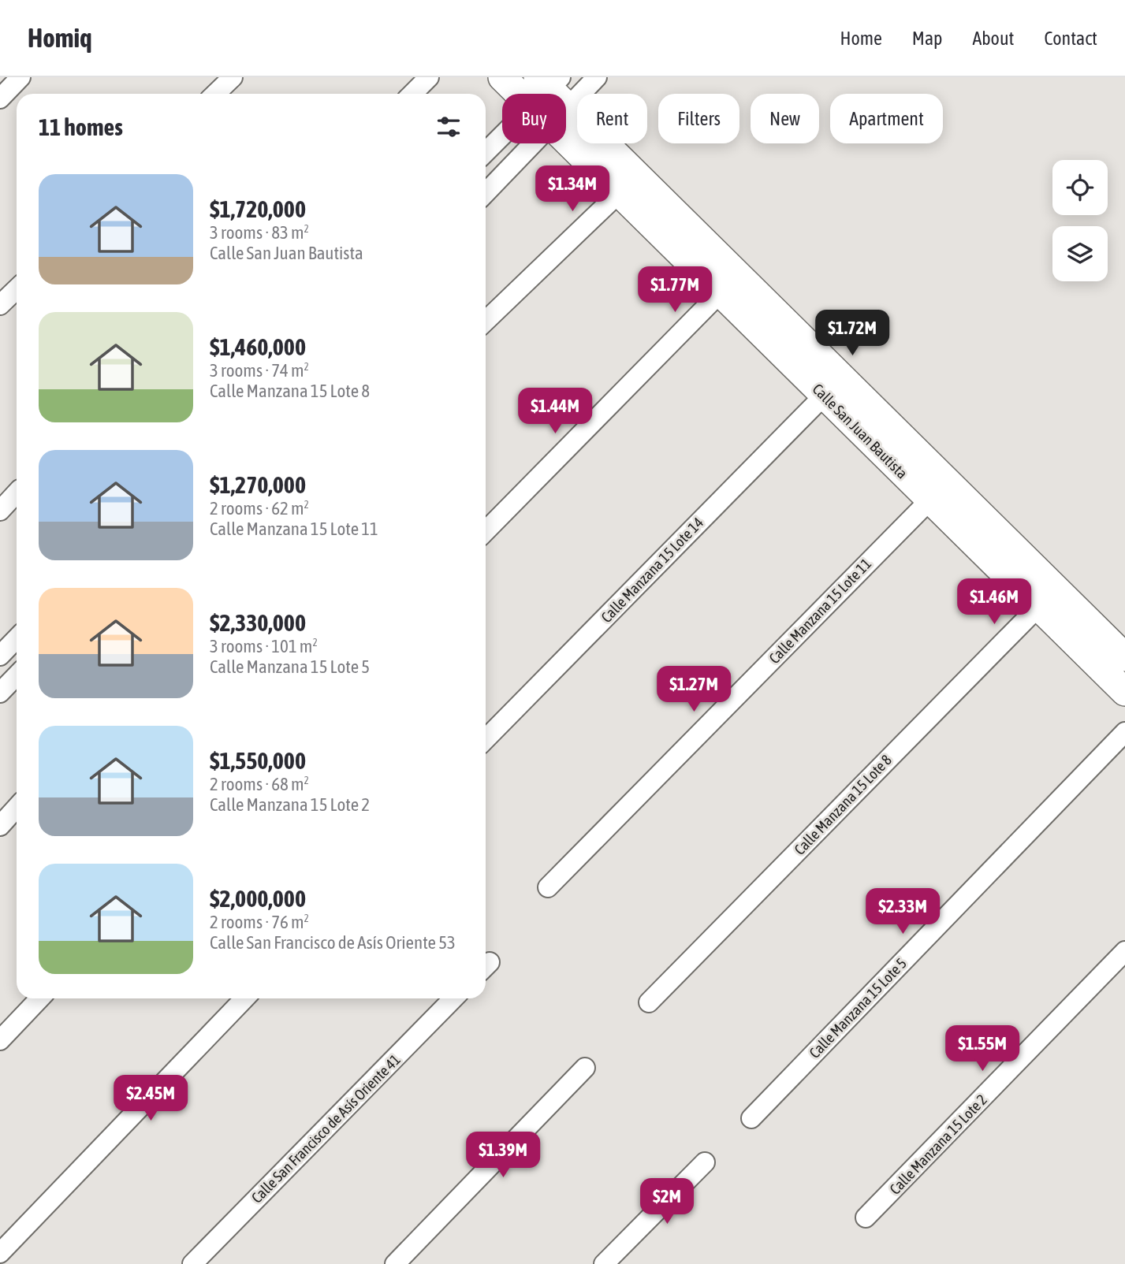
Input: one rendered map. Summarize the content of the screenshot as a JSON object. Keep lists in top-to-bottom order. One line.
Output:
{"streets":{"main road":["Calle San Juan Bautista"],"street":["Calle Manzana 15 Lote 14","Calle Manzana 15 Lote 11","Calle Manzana 15 Lote 8","Calle Manzana 15 Lote 5","Calle San Francisco de Asís Oriente 41","Calle Manzana 15 Lote 2"]},"crossings":[["Calle San Juan Bautista","Calle Manzana 15 Lote 14"],["Calle San Juan Bautista","Calle Manzana 15 Lote 11"],["Calle San Juan Bautista","Calle Manzana 15 Lote 8"]],"page":{"header":"Homiq","nav":["Home","Map","About","Contact"],"chip":["Buy","Rent","Filters","New","Apartment"],"heading":"11 homes","list":[{"name":"$1,720,000","note":"3 rooms · 83 m² · Calle San Juan Bautista"},{"name":"$1,460,000","note":"3 rooms · 74 m² · Calle Manzana 15 Lote 8"},{"name":"$1,270,000","note":"2 rooms · 62 m² · Calle Manzana 15 Lote 11"},{"name":"$2,330,000","note":"3 rooms · 101 m² · Calle Manzana 15 Lote 5"},{"name":"$1,550,000","note":"2 rooms · 68 m² · Calle Manzana 15 Lote 2"},{"name":"$2,000,000","note":"2 rooms · 76 m² · Calle San Francisco de Asís Oriente 53"}],"price":["$1.34M","$1.77M","$1.72M","$1.44M","$1.46M","$1.27M","$2.33M","$1.55M","$2.45M","$1.39M","$2M"]}}
